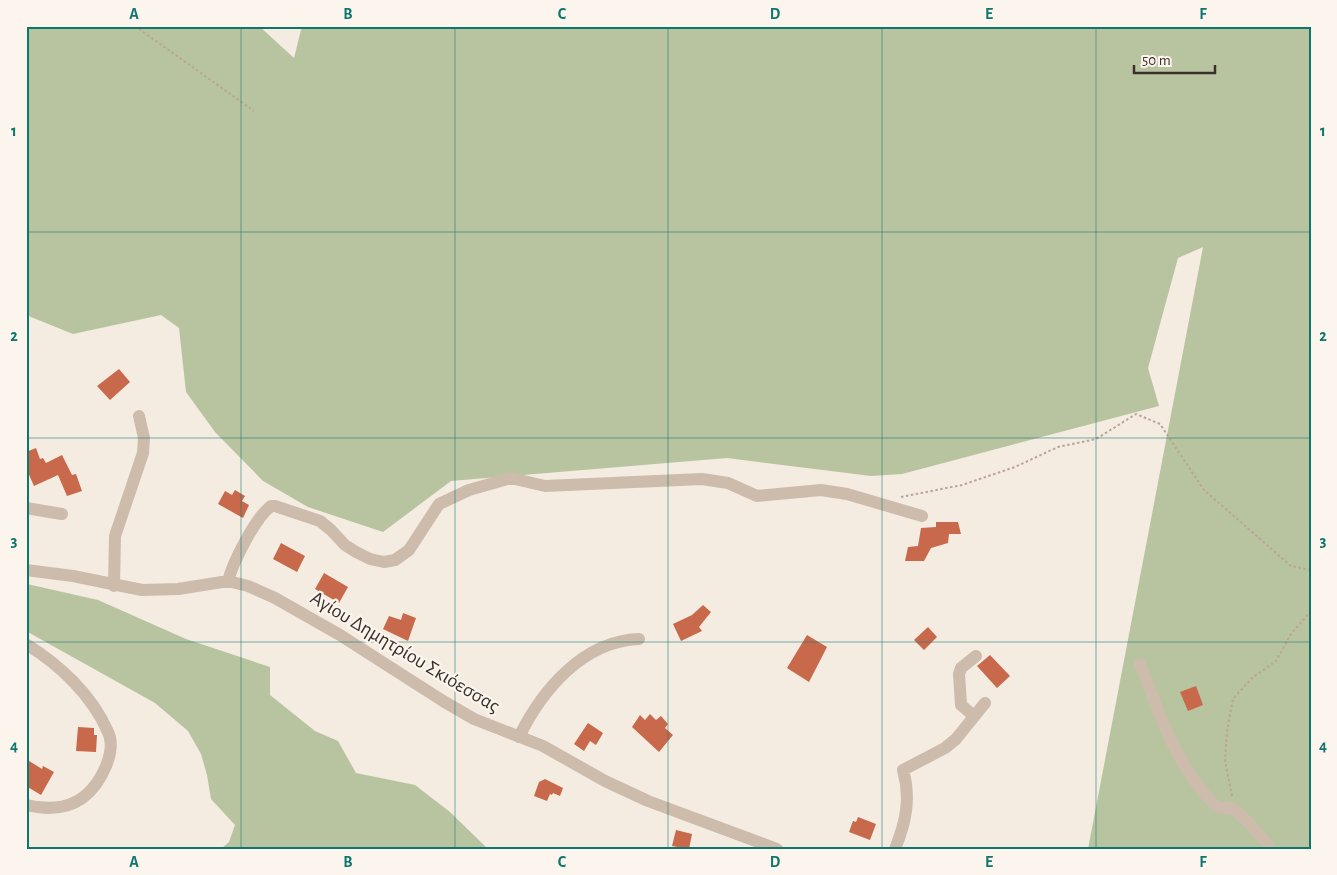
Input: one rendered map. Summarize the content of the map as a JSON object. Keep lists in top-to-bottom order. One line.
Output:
{"streets":{"street":["Αγίου Δημητρίου Σκιόεσσας"]},"scale_bar":"50 m","grid":{"columns":["A","B","C","D","E","F"],"rows":["1","2","3","4"]}}
